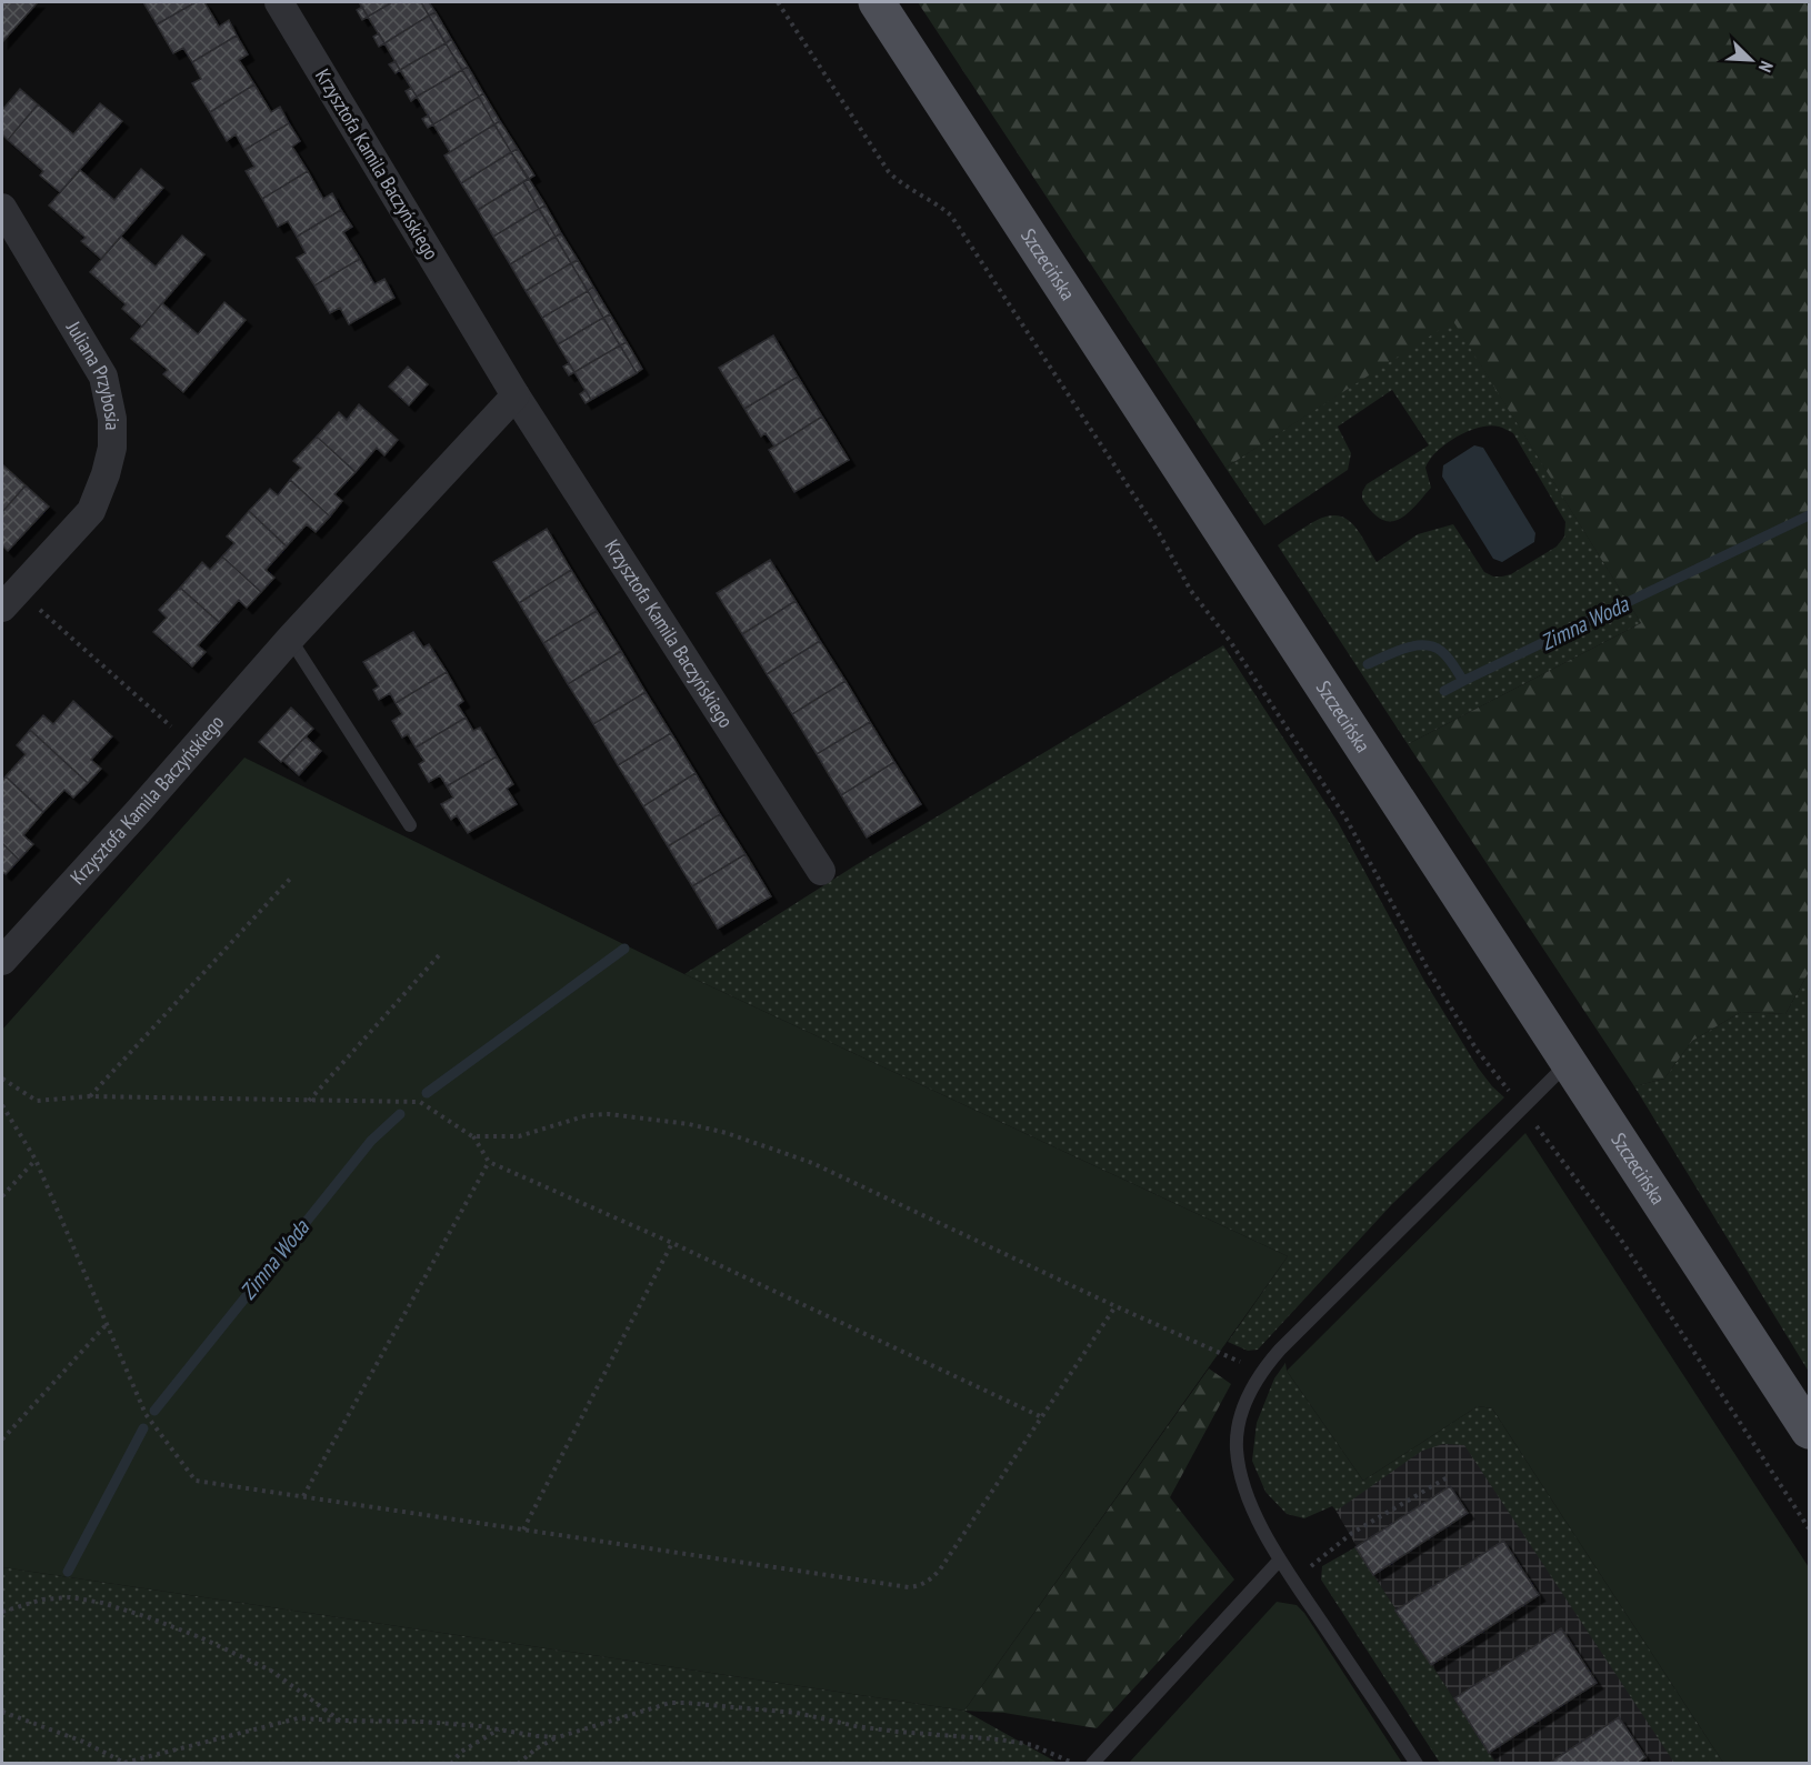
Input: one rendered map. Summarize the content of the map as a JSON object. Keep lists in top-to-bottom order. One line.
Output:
{"streets":{"main road":["Szczecińska"],"street":["Krzysztofa Kamila Baczyńskiego","Juliana Przybosia"]},"water":["Zimna Woda"],"north":"bottom right"}
